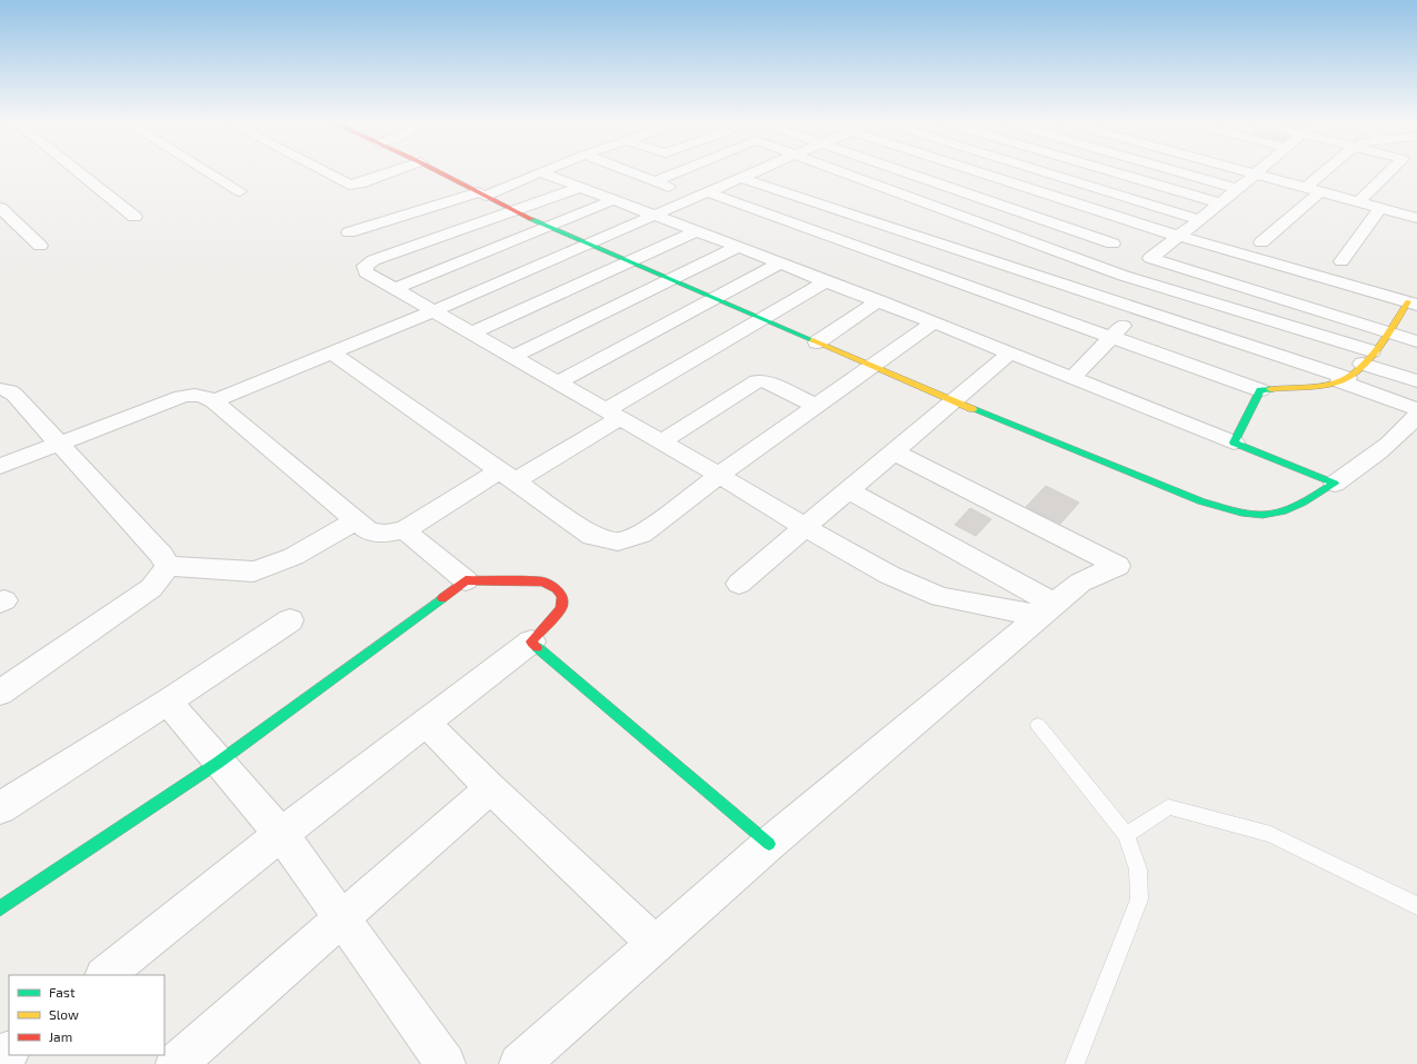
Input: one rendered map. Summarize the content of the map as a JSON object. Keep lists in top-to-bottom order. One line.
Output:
{"legend":["Fast","Slow","Jam"]}
